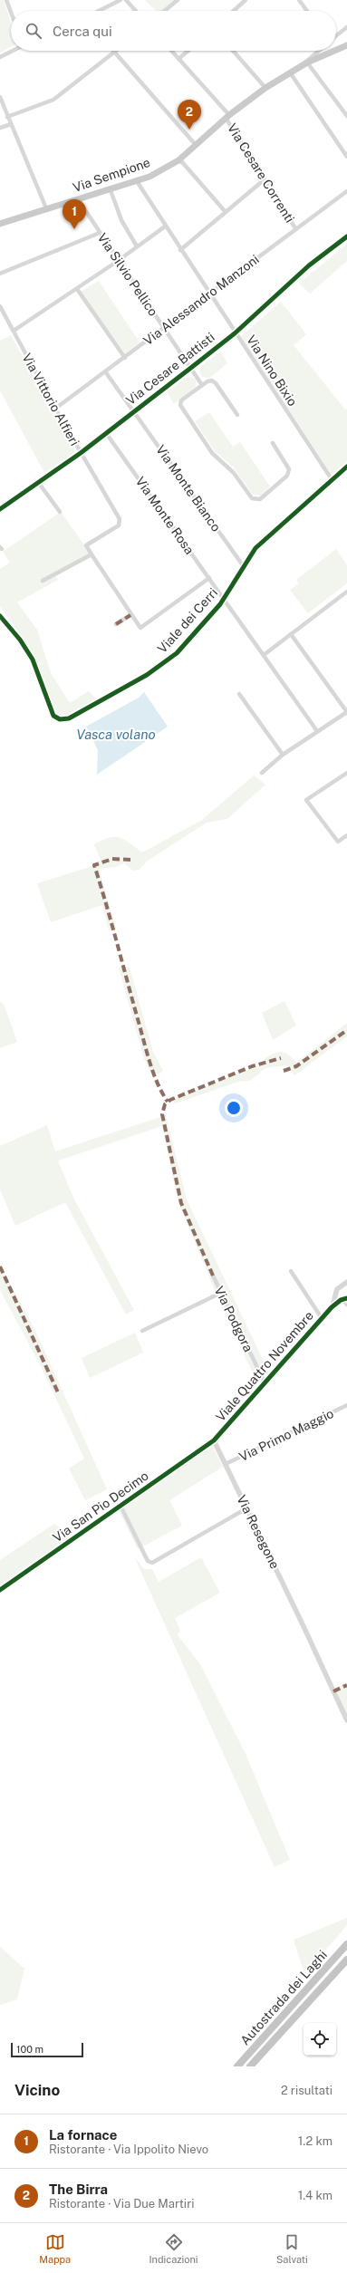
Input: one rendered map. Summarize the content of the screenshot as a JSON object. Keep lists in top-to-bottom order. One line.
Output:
{"streets":{"highway":["Autostrada dei Laghi"],"main road":["Via Sempione"],"street":["Via Cesare Correnti","Via Silvio Pellico","Via Alessandro Manzoni","Via Cesare Battisti","Via Nino Bixio","Via Vittorio Alfieri","Via Monte Bianco","Via Monte Rosa","Viale dei Cerri","Via Podgora","Viale Quattro Novembre","Via Primo Maggio","Via San Pio Decimo","Via Resegone"]},"crossings":[["Via Cesare Correnti","Via Sempione"],["Via Cesare Correnti","Via Alessandro Manzoni"],["Via Sempione","Via Silvio Pellico"],["Via Sempione","Via Nino Bixio"],["Via Silvio Pellico","Via Alessandro Manzoni"],["Via Silvio Pellico","Via Cesare Battisti"],["Via Alessandro Manzoni","Via Nino Bixio"],["Via Alessandro Manzoni","Via Vittorio Alfieri"],["Via Alessandro Manzoni","Via Monte Bianco"],["Via Cesare Battisti","Via Nino Bixio"],["Via Cesare Battisti","Via Vittorio Alfieri"],["Via Cesare Battisti","Via Monte Bianco"],["Via Cesare Battisti","Via Monte Rosa"],["Via Nino Bixio","Viale dei Cerri"],["Via Monte Bianco","Viale dei Cerri"],["Via Monte Rosa","Viale dei Cerri"],["Via Podgora","Viale Quattro Novembre"],["Viale Quattro Novembre","Via San Pio Decimo"],["Viale Quattro Novembre","Via Resegone"],["Via Primo Maggio","Via Resegone"],["Via San Pio Decimo","Via Resegone"]],"water":["Vasca volano"],"scale_bar":"100 m","page":{"search":"Cerca qui","pins":["2","1"],"scale":"100 m","heading":["Vicino","2 risultati"],"list":[{"mark":"1","name":"La fornace","note":"Ristorante · Via Ippolito Nievo","value":"1.2 km"},{"mark":"2","name":"The Birra","note":"Ristorante · Via Due Martiri","value":"1.4 km"}],"nav":["Mappa","Indicazioni","Salvati"]}}
